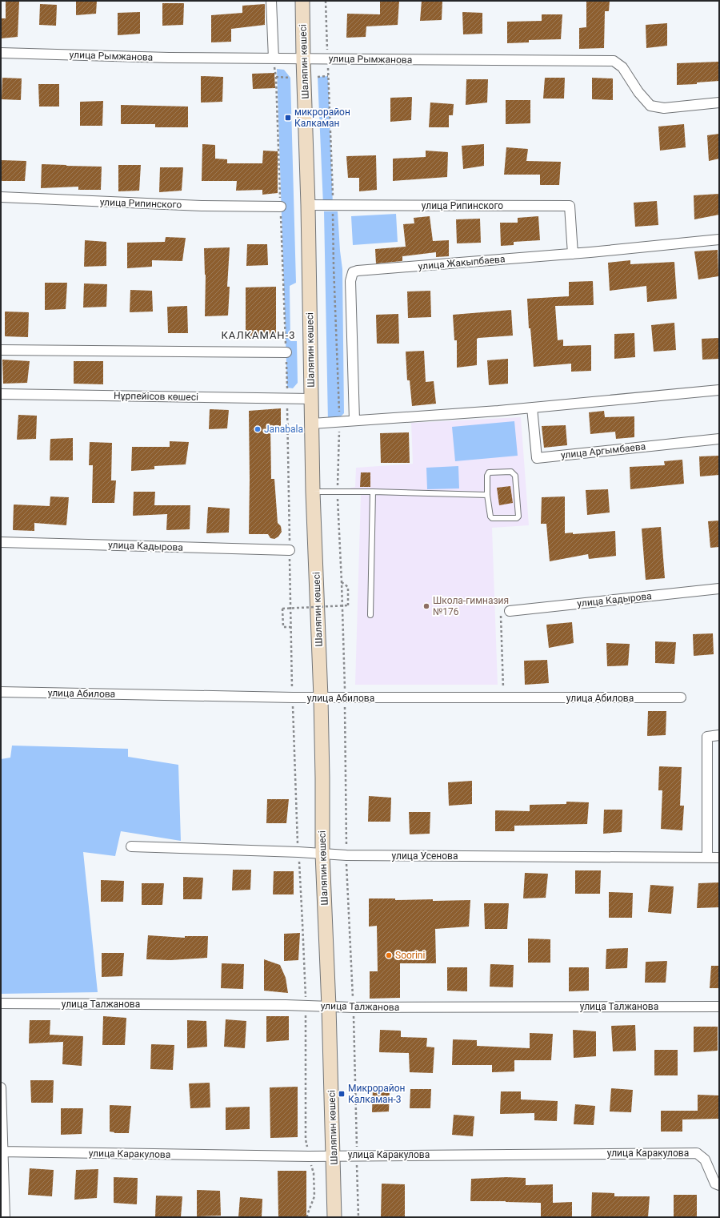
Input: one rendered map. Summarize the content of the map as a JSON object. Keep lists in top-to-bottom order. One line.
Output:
{"streets":{"main road":["Шаляпин көшесі"],"street":["улица Рымжанова","улица Рипинского","улица Жакыпбаева","Нұрпейісов көшесі","улица Аргымбаева","улица Кадырова","улица Абилова","улица Усенова","улица Талжанова","улица Каракулова"]},"crossings":[["улица Рымжанова","Шаляпин көшесі"],["Шаляпин көшесі","улица Рипинского"],["Шаляпин көшесі","Нұрпейісов көшесі"],["Шаляпин көшесі","улица Абилова"],["Шаляпин көшесі","улица Усенова"],["Шаляпин көшесі","улица Талжанова"],["Шаляпин көшесі","улица Каракулова"],["улица Рипинского","улица Жакыпбаева"]],"districts":["КАЛКАМАН-3"],"places":{"transit":["микрорайон Калкаман","Микрорайон Калкаман-3"],"other":["Janabala","Школа-гимназия №176","Soorini"]}}
